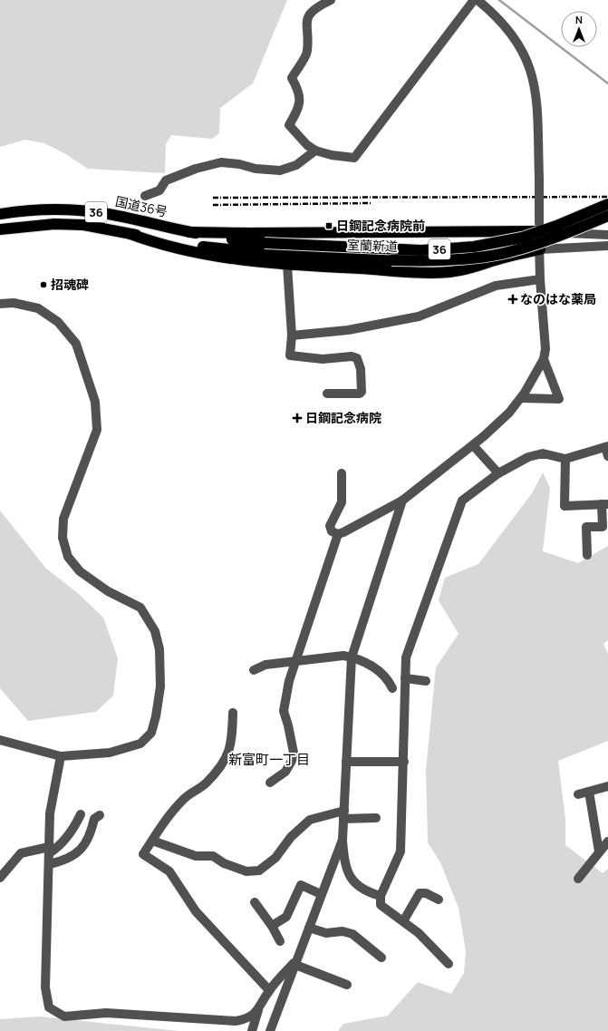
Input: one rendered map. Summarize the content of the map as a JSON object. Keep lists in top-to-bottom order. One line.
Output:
{"streets":{"highway":["国道36号","36","室蘭新道"]},"crossings":[["国道36号","室蘭新道"],["36","室蘭新道"]],"districts":["新富町一丁目"],"places":{"transit":["日鋼記念病院前"],"other":["招魂碑"],"health":["なのはな薬局","日鋼記念病院"]},"north":"top"}
